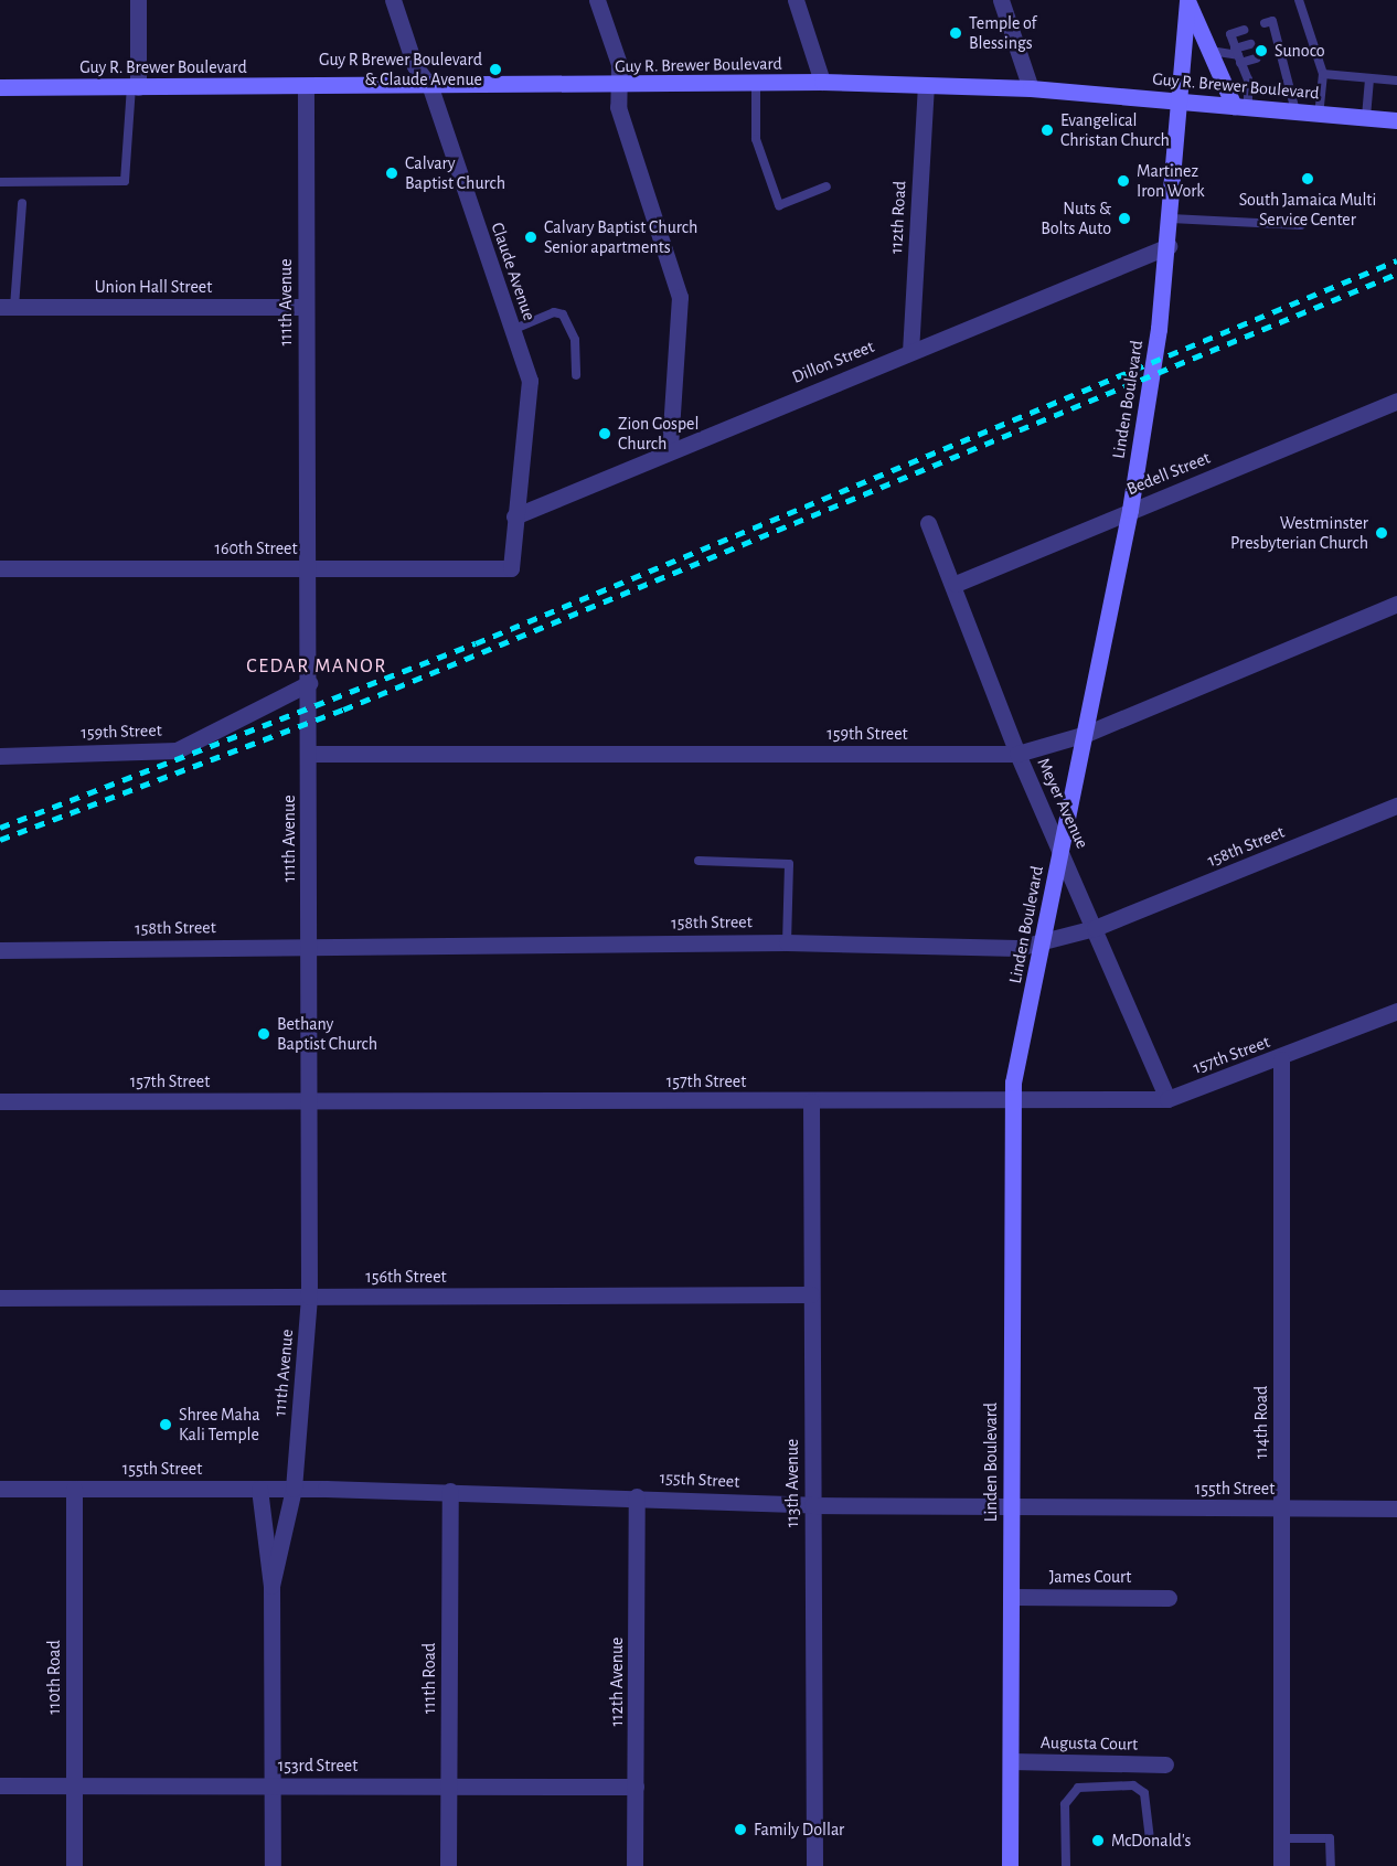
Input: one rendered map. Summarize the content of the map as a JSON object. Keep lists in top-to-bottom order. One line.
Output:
{"streets":{"main road":["Guy R. Brewer Boulevard","Linden Boulevard"],"street":["112th Road","Claude Avenue","Union Hall Street","111th Avenue","Dillon Street","Bedell Street","160th Street","159th Street","Meyer Avenue","158th Street","157th Street","156th Street","114th Road","155th Street","113th Avenue","James Court","110th Road","111th Road","112th Avenue","Augusta Court","153rd Street"]},"crossings":[["Guy R. Brewer Boulevard","112th Road"],["Guy R. Brewer Boulevard","Claude Avenue"],["Guy R. Brewer Boulevard","111th Avenue"],["Guy R. Brewer Boulevard","Linden Boulevard"],["112th Road","Dillon Street"],["Claude Avenue","Dillon Street"],["Claude Avenue","160th Street"],["Union Hall Street","111th Avenue"],["111th Avenue","160th Street"],["111th Avenue","159th Street"],["111th Avenue","158th Street"],["111th Avenue","157th Street"],["111th Avenue","156th Street"],["111th Avenue","155th Street"],["111th Avenue","153rd Street"],["Dillon Street","Linden Boulevard"],["Linden Boulevard","Bedell Street"],["Linden Boulevard","159th Street"],["Linden Boulevard","Meyer Avenue"],["Linden Boulevard","158th Street"],["Linden Boulevard","157th Street"],["Linden Boulevard","155th Street"],["Linden Boulevard","James Court"],["Linden Boulevard","Augusta Court"],["Bedell Street","Meyer Avenue"],["159th Street","Meyer Avenue"],["Meyer Avenue","158th Street"],["Meyer Avenue","157th Street"],["157th Street","114th Road"],["157th Street","113th Avenue"],["156th Street","113th Avenue"],["114th Road","155th Street"],["155th Street","113th Avenue"],["155th Street","110th Road"],["155th Street","111th Road"],["155th Street","112th Avenue"],["110th Road","153rd Street"],["111th Road","153rd Street"],["112th Avenue","153rd Street"]],"districts":["CEDAR MANOR"],"places":["Temple of Blessings","Sunoco","Guy R Brewer Boulevard & Claude Avenue","Evangelical Christan Church","Calvary Baptist Church","South Jamaica Multi Service Center","Martinez Iron Work","Nuts & Bolts Auto","Calvary Baptist Church Senior apartments","Zion Gospel Church","Westminster Presbyterian Church","Bethany Baptist Church","Shree Maha Kali Temple","Family Dollar","McDonald's"]}
